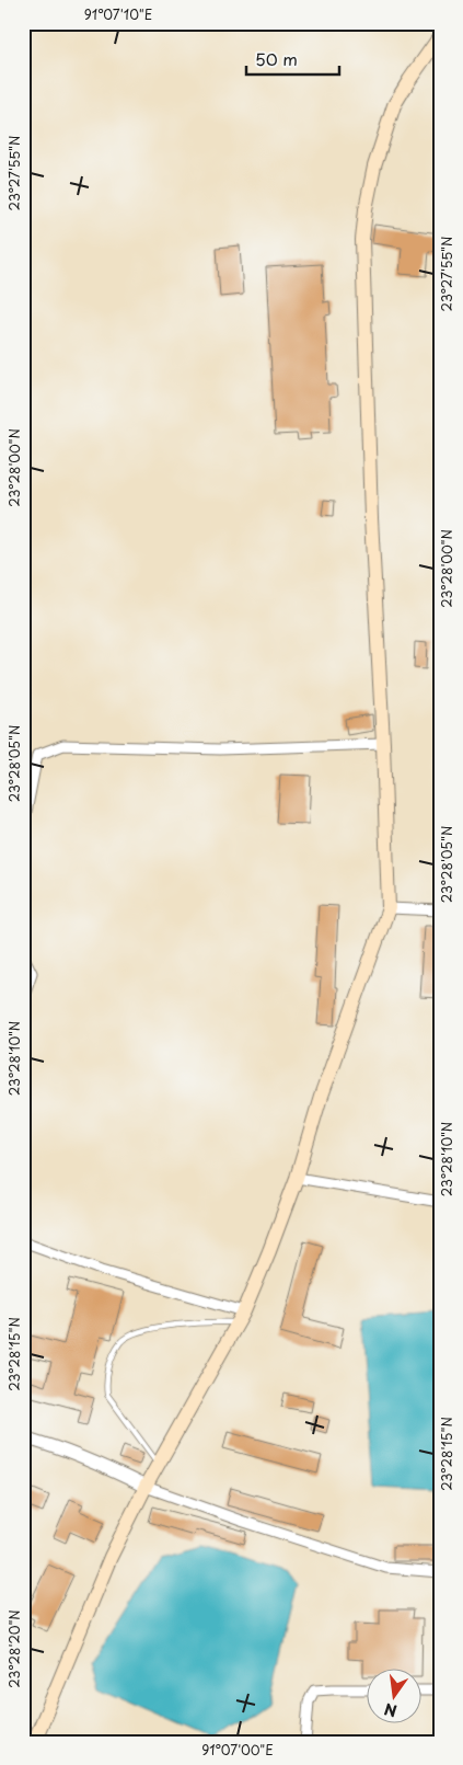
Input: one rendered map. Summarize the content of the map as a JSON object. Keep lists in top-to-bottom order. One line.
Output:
{"scale_bar":"50 m","north":"bottom","coordinates":["91°07'10\"E","23°27'55\"N","23°28'00\"N","23°28'05\"N","23°28'10\"N","23°28'15\"N","23°28'20\"N","91°07'00\"E"]}
